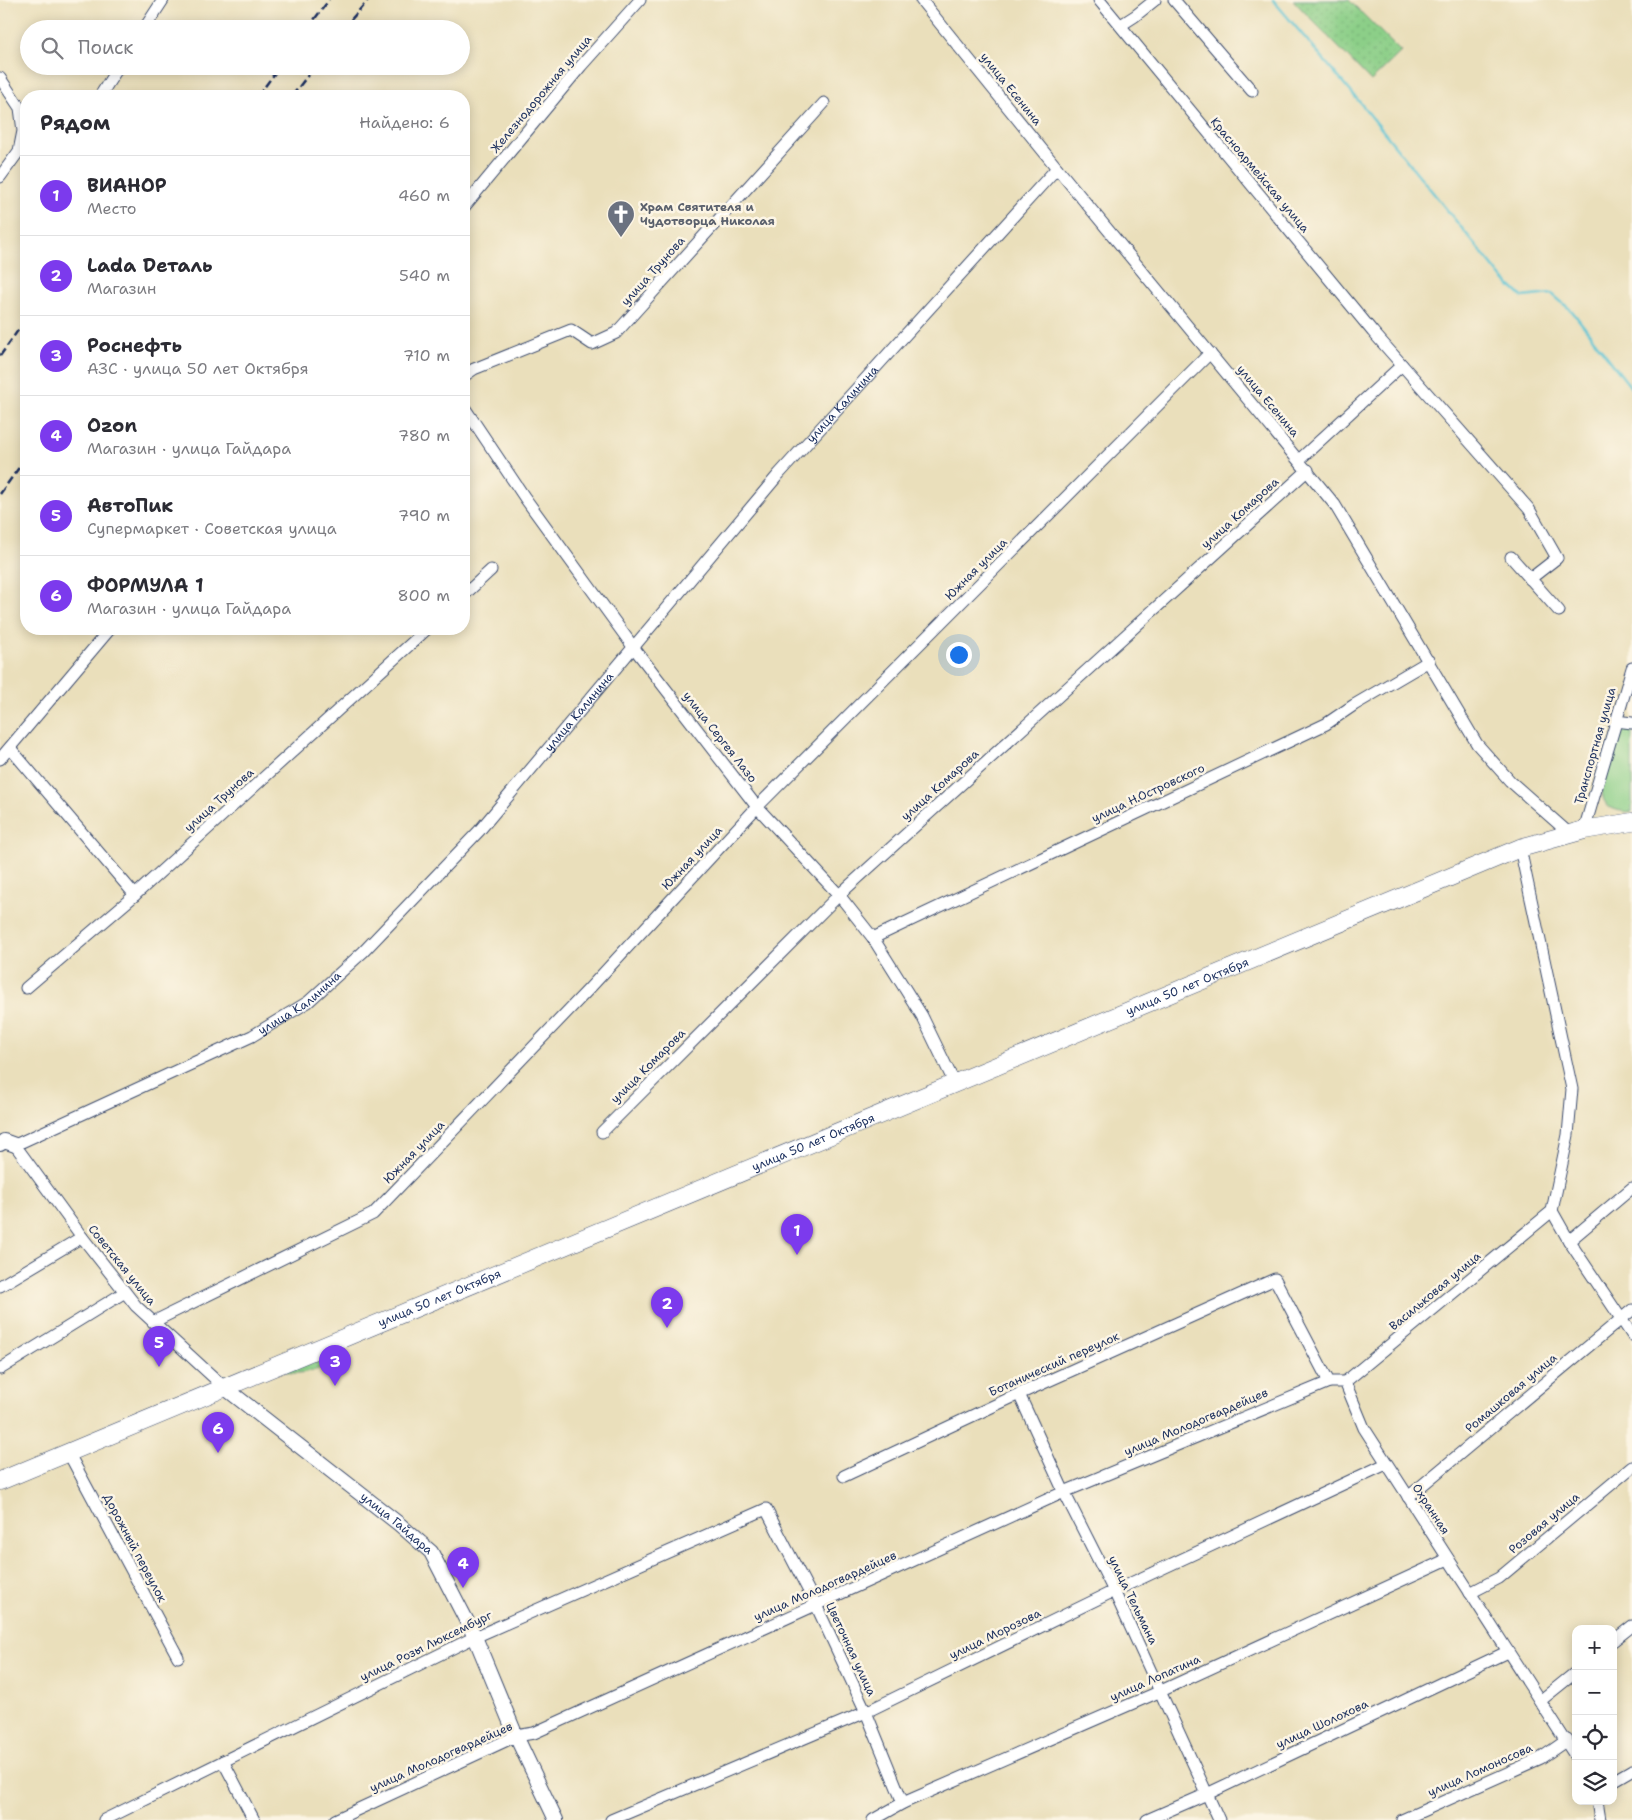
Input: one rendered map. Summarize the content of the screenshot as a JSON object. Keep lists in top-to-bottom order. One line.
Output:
{"streets":{"main road":["улица 50 лет Октября"],"street":["улица Есенина","Железнодорожная улица","Красноармейская улица","улица Трунова","улица Калинина","улица Комарова","Южная улица","улица Сергея Лазо","Транспортная улица","улица Н.Островского","Советская улица","Васильковая улица","Ботанический переулок","Ромашковая улица","улица Молодогвардейцев","Охранная","Розовая улица","улица Гайдара","Дорожный переулок","улица Тельмана","улица Морозова","улица Розы Люксембург","Цветочная улица","улица Лопатина","улица Шолохова","улица Ломоносова"]},"crossings":[["улица Есенина","улица Калинина"],["улица Есенина","улица Комарова"],["улица Есенина","Южная улица"],["улица Есенина","Транспортная улица"],["улица Есенина","улица Н.Островского"],["улица Есенина","улица 50 лет Октября"],["улица Калинина","улица Сергея Лазо"],["улица Калинина","Советская улица"],["улица Комарова","улица Сергея Лазо"],["Южная улица","улица Сергея Лазо"],["Южная улица","Советская улица"],["улица Сергея Лазо","улица Н.Островского"],["улица Сергея Лазо","улица 50 лет Октября"],["Транспортная улица","улица 50 лет Октября"],["улица 50 лет Октября","Советская улица"],["улица 50 лет Октября","улица Гайдара"],["улица 50 лет Октября","Дорожный переулок"],["Советская улица","улица Гайдара"],["Васильковая улица","Охранная"],["Ботанический переулок","улица Молодогвардейцев"],["Ботанический переулок","улица Тельмана"],["Ромашковая улица","Охранная"],["улица Молодогвардейцев","улица Гайдара"],["улица Молодогвардейцев","улица Тельмана"],["улица Молодогвардейцев","Цветочная улица"],["Охранная","Розовая улица"],["Охранная","улица Морозова"],["Охранная","улица Лопатина"],["Охранная","улица Шолохова"],["Охранная","улица Ломоносова"],["улица Гайдара","улица Розы Люксембург"],["улица Тельмана","улица Морозова"],["улица Тельмана","улица Лопатина"],["улица Тельмана","улица Шолохова"],["улица Морозова","Цветочная улица"],["улица Розы Люксембург","Цветочная улица"],["Цветочная улица","улица Лопатина"]],"places":{"church":["Храм Святителя и Чудотворца Николая"]},"page":{"search":"Поиск","heading":["Рядом","Найдено: 6"],"list":[{"mark":"1","name":"ВИАНОР","note":"Место","value":"460 m"},{"mark":"2","name":"Lada Dеталь","note":"Магазин","value":"540 m"},{"mark":"3","name":"Роснефть","note":"АЗС · улица 50 лет Октября","value":"710 m"},{"mark":"4","name":"Ozon","note":"Магазин · улица Гайдара","value":"780 m"},{"mark":"5","name":"АвтоПик","note":"Супермаркет · Советская улица","value":"790 m"},{"mark":"6","name":"ФОРМУЛА 1","note":"Магазин · улица Гайдара","value":"800 m"}],"pins":["1","2","5","3","6","4"],"map_buttons":["+","−"]}}
